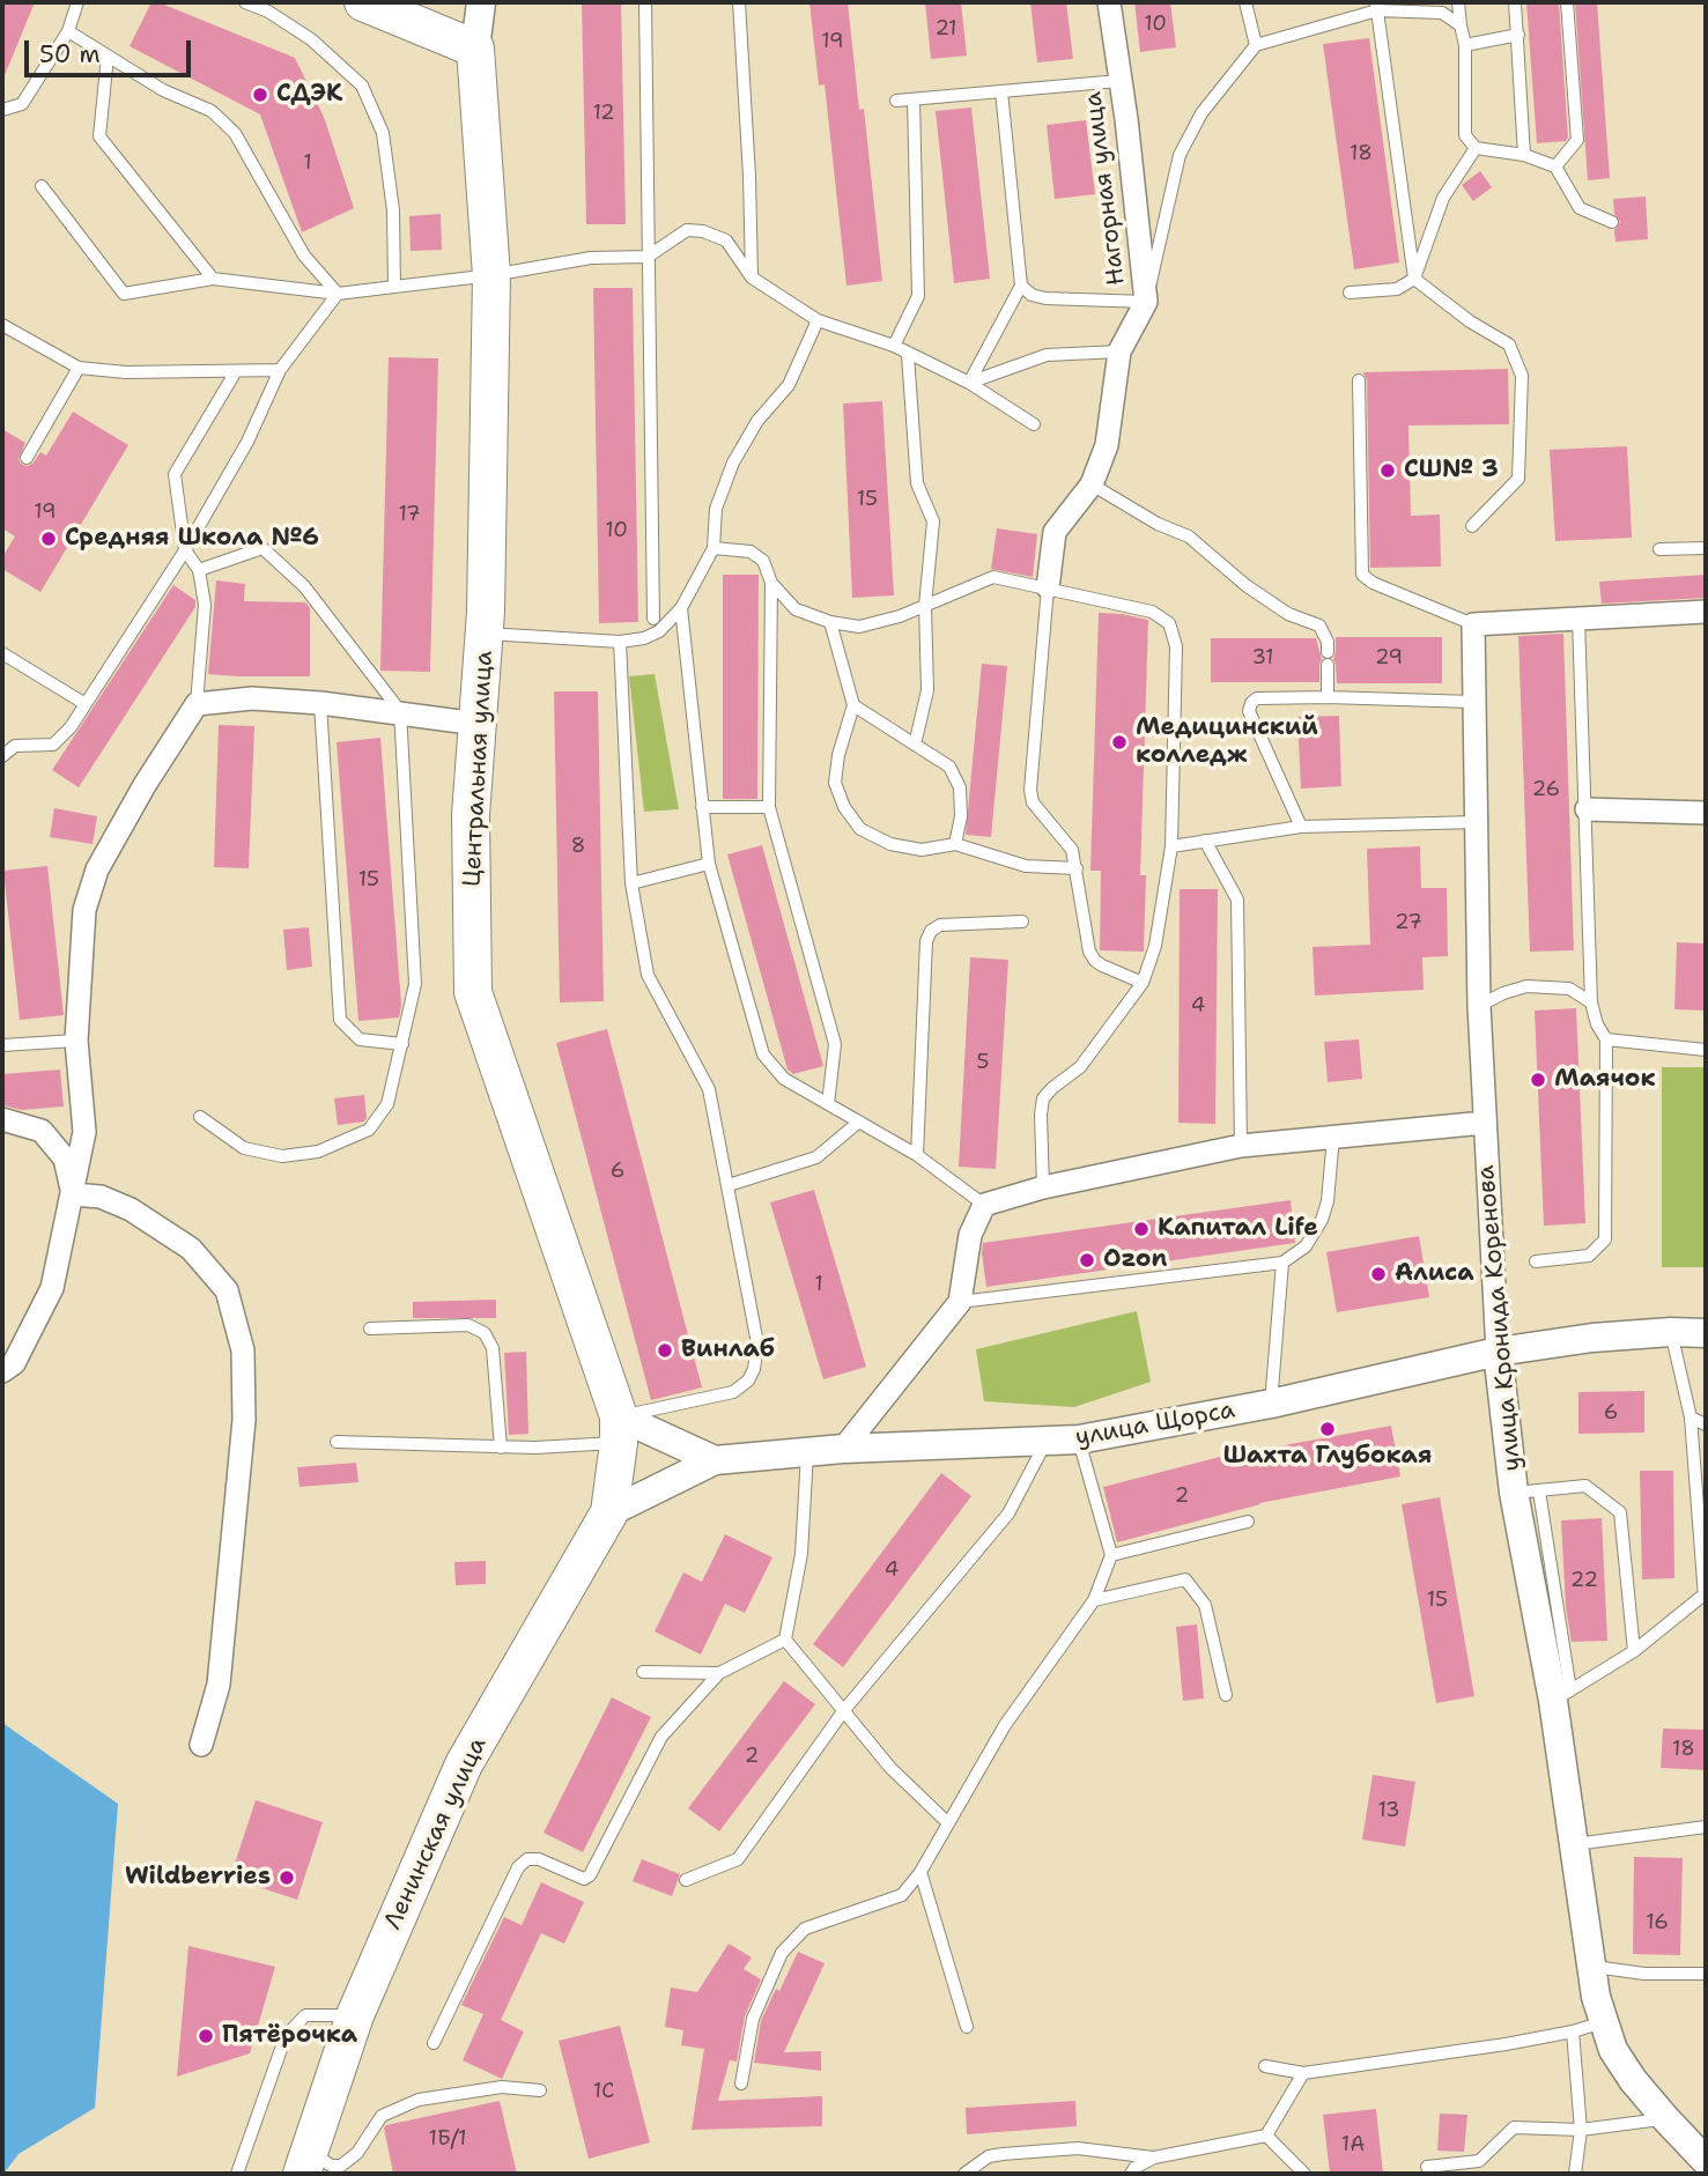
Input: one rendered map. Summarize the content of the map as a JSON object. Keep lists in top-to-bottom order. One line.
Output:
{"streets":{"main road":["Центральная улица","Ленинская улица"],"street":["Нагорная улица","улица Кронида Коренова","улица Щорса"]},"crossings":[["Центральная улица","улица Щорса"],["Центральная улица","Ленинская улица"],["улица Кронида Коренова","улица Щорса"],["улица Щорса","Ленинская улица"]],"places":["СДЭК","СШ№ 3","Средняя Школа №6","Медицинский колледж","Маячок","Капитал Life","Ozon","Алиса","Винлаб","Шахта Глубокая","Wildberries","Пятёрочка"],"house_numbers":["10","21","19","12","18","1","15","19","17","10","31","29","26","8","15","27","4","5","6","1","6","2","4","22","15","18","2","13","16","1С","1Б/1","1А"],"scale_bar":"50 m"}
